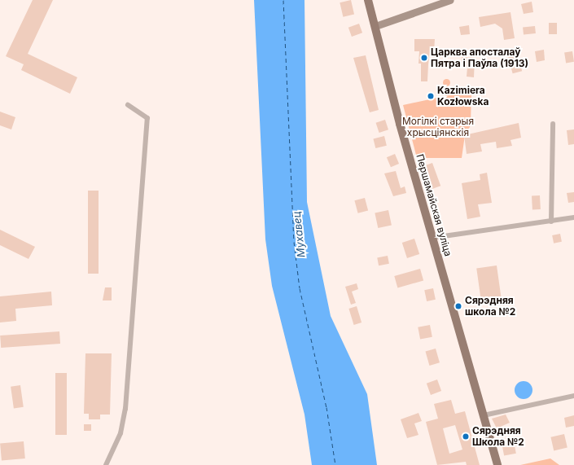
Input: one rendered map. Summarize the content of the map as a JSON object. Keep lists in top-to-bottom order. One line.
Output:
{"streets":{"main road":["Першамайская вуліца"]},"water":["Мухавец"],"parks":["Могілкі старыя хрысціянскія"],"places":["Царква апосталаў Пятра і Паўла (1913)","Kazimiera Kozłowska","Сярэдняя школа №2","Сярэдняя Школа №2"]}
